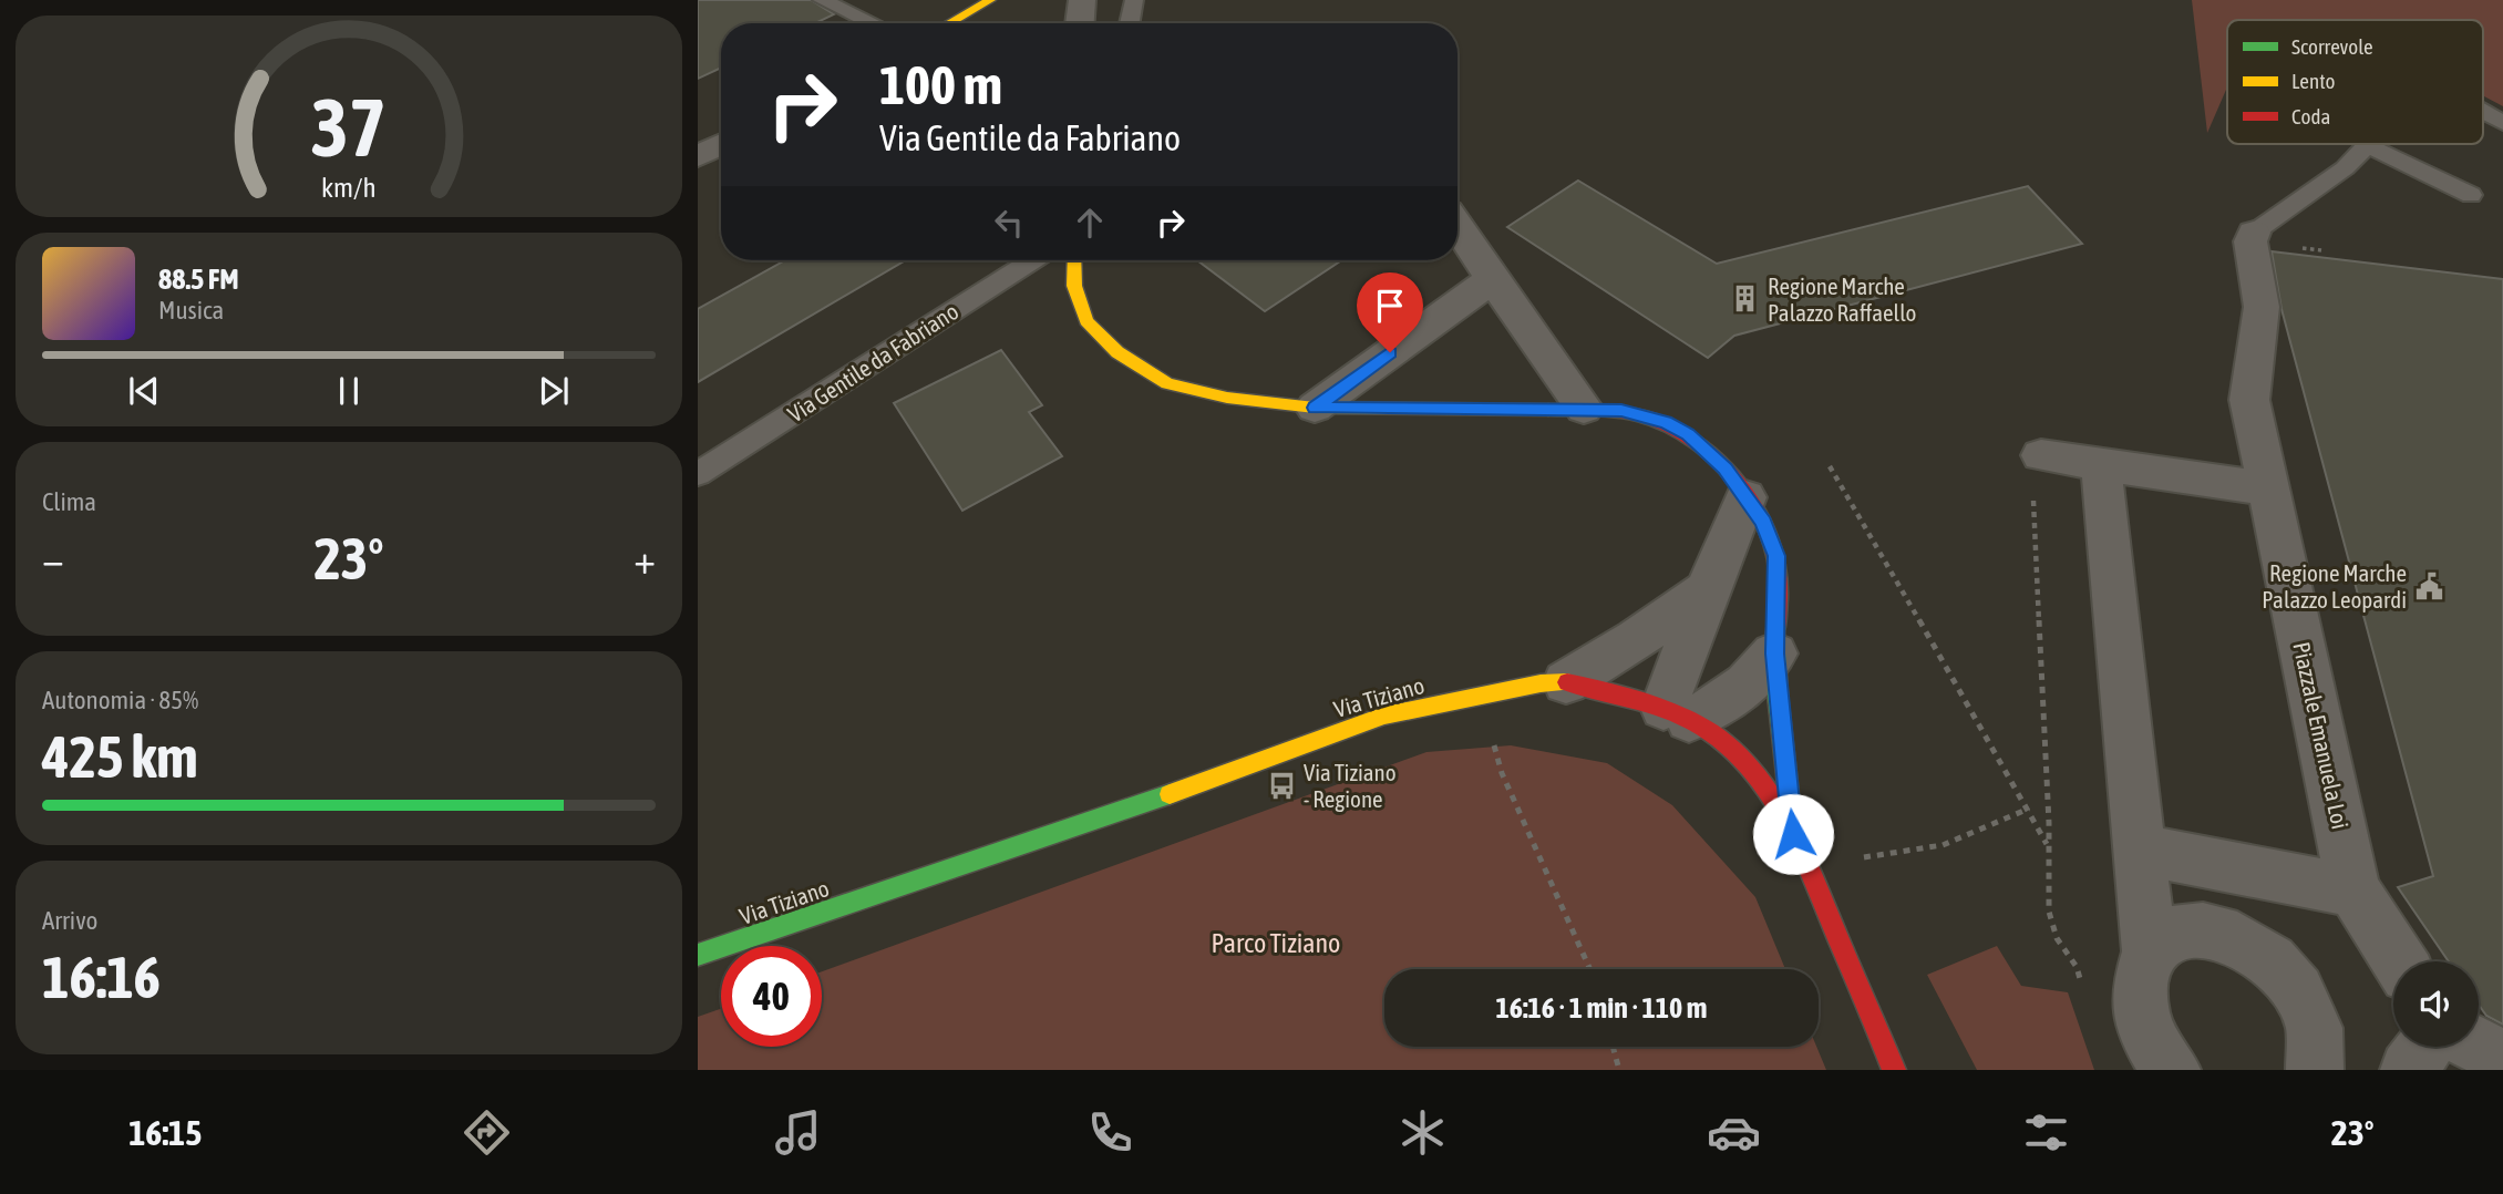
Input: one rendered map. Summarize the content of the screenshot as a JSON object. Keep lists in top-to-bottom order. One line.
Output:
{"streets":{"street":["Via Tiziano","Piazzale Emanuela Loi"],"lane":["Via Gentile da Fabriano"]},"parks":["Parco Tiziano"],"places":{"building":["Regione Marche Palazzo Raffaello"],"public building":["Regione Marche Palazzo Leopardi"],"bus stop":["Via Tiziano - Regione"]},"legend":["Scorrevole","Lento","Coda"],"page":{"turn":["100 m","Via Gentile da Fabriano"],"song":["88.5 FM","Musica"],"tile":["Clima",["Autonomia · 85%","425 km"],["Arrivo","16:16"]],"heat":["−","23°","+"],"limit":"40","trip":"16:16 · 1 min · 110 m","tabs":["16:15","23°"],"gauge":["37","km/h"]}}
